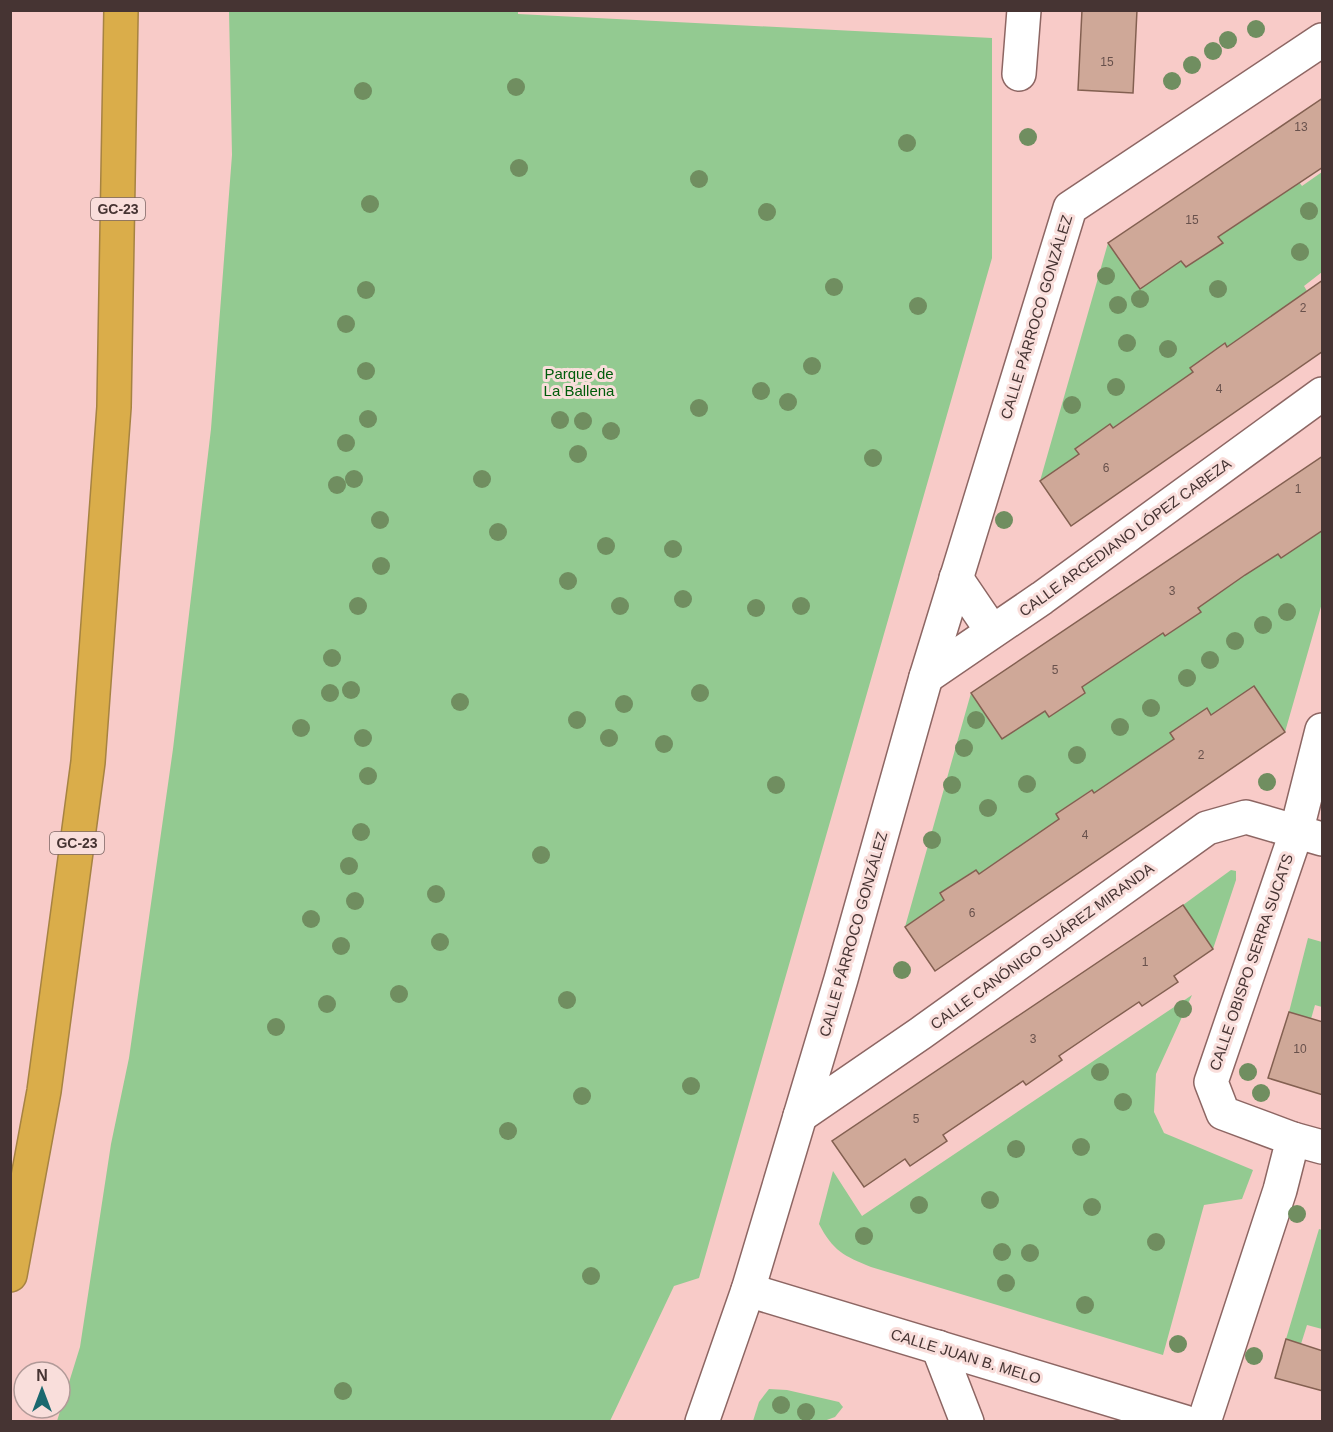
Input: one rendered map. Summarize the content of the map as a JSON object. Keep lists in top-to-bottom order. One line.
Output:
{"streets":{"highway":["GC-23"],"street":["CALLE PÁRROCO GONZÁLEZ","CALLE ARCEDIANO LÓPEZ CABEZA","CALLE CANÓNIGO SUÁREZ MIRANDA","CALLE OBISPO SERRA SUCATS","CALLE JUAN B. MELO"]},"crossings":[["CALLE PÁRROCO GONZÁLEZ","CALLE ARCEDIANO LÓPEZ CABEZA"],["CALLE PÁRROCO GONZÁLEZ","CALLE CANÓNIGO SUÁREZ MIRANDA"],["CALLE PÁRROCO GONZÁLEZ","CALLE JUAN B. MELO"],["CALLE CANÓNIGO SUÁREZ MIRANDA","CALLE OBISPO SERRA SUCATS"]],"parks":["Parque de La Ballena"],"house_numbers":["15","13","15","2","4","6","1","3","5","2","4","6","1","3","10","5"],"north":"top"}
